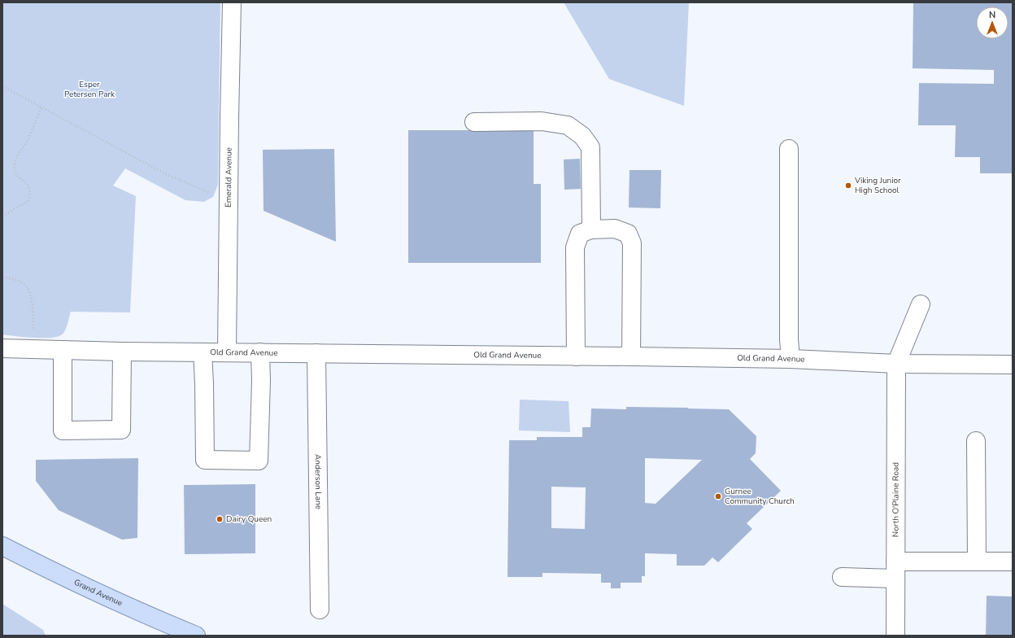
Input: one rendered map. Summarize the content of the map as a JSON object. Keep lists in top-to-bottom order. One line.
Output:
{"streets":{"main road":["Grand Avenue"],"street":["Emerald Avenue","Old Grand Avenue","Anderson Lane","North O'Plaine Road"]},"crossings":[["Emerald Avenue","Old Grand Avenue"],["Old Grand Avenue","Anderson Lane"],["Old Grand Avenue","North O'Plaine Road"]],"parks":["Esper Petersen Park"],"places":["Viking Junior High School","Gurnee Community Church","Dairy Queen"],"north":"top"}
